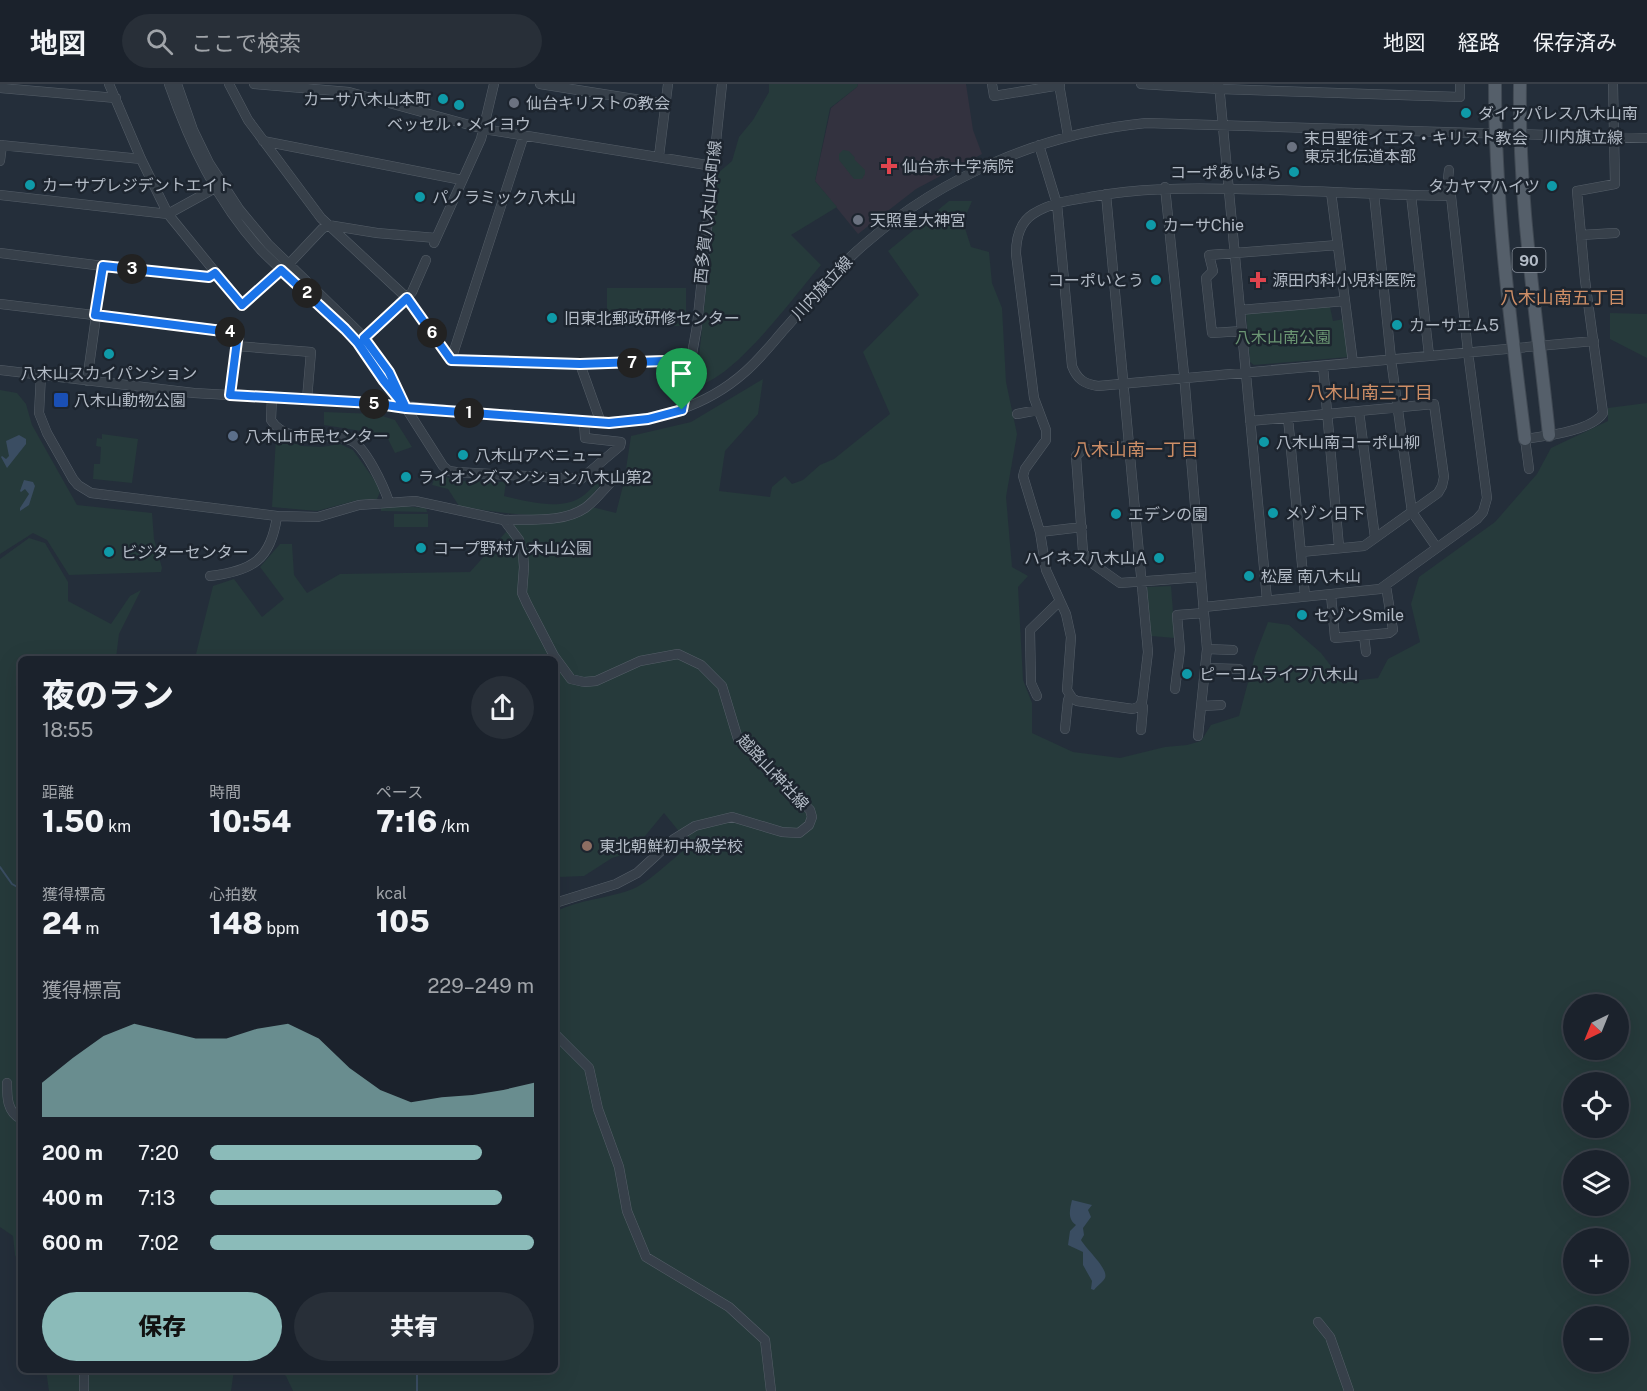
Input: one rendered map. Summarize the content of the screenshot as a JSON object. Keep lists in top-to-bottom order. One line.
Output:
{"streets":{"main road":["90"],"street":["川内旗立線","西多賀八木山本町線","越路山神社線"]},"crossings":[["川内旗立線","西多賀八木山本町線"],["川内旗立線","90"]],"districts":["八木山南五丁目","八木山南三丁目","八木山南一丁目"],"parks":["八木山南公園"],"places":{"other":["カーサ八木山本町","仙台キリストの教会","ベッセル・メイヨウ","ダイアパレス八木山南","末日聖徒イエス・キリスト教会 東京北伝道本部","コーポあいはら","カーサプレジデントエイト","タカヤマハイツ","パノラミック八木山","天照皇大神宮","カーサChie","コーポいとう","旧東北郵政研修センター","カーサエム5","八木山スカイパンション","八木山市民センター","八木山南コーポ山柳","八木山アベニュー","ライオンズマンション八木山第2","メゾン日下","エデンの園","コープ野村八木山公園","ビジターセンター","ハイネス八木山A","松屋 南八木山","セゾンSmile","ピーコムライフ八木山","東北朝鮮初中級学校"],"health":["仙台赤十字病院","源田内科小児科医院"],"transit":["八木山動物公園"]},"north":"bottom left","page":{"header":"地図","search":"ここで検索","nav":["地図","経路","保存済み"],"pins":["3","2","4","6","7","5","1"],"heading":["夜のラン","18:55"],"stats":[["距離","1.50 km"],["時間","10:54"],["ペース","7:16 /km"],["獲得標高","24 m"],["心拍数","148 bpm"],["kcal","105"]],"chart":["獲得標高","229–249 m"],"map_buttons":["+","−"],"list":[{"name":"200 m","note":"7:20"},{"name":"400 m","note":"7:13"},{"name":"600 m","note":"7:02"}],"buttons":["保存","共有"]}}
